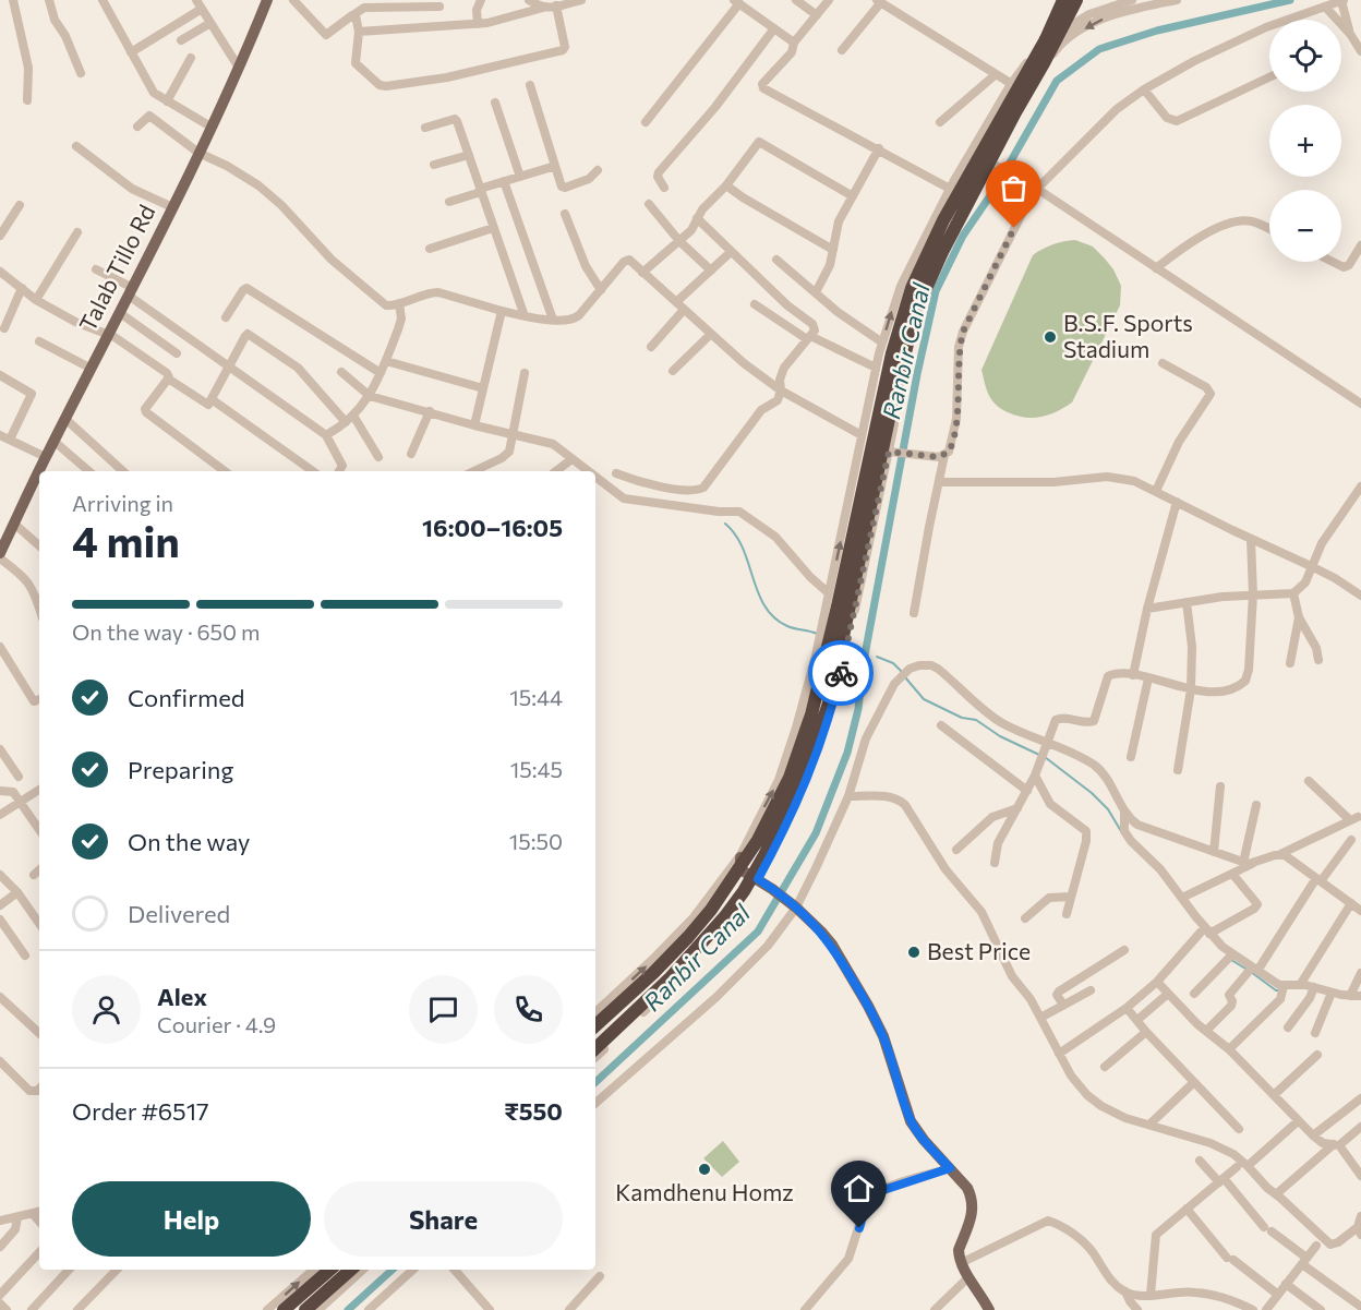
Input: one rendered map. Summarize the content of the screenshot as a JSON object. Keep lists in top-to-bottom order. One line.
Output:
{"streets":{"main road":["Talab Tillo Rd"]},"water":["Ranbir Canal"],"places":["B.S.F. Sports Stadium","Best Price","Kamdhenu Homz"],"page":{"map_buttons":["+","−"],"heading":["4 min","Arriving in","16:00–16:05"],"panel":["Alex","Courier · 4.9","Order #6517","₹550"],"bar":"On the way · 650 m","list":[["Confirmed","15:44"],["Preparing","15:45"],["On the way","15:50"],"Delivered"],"buttons":["Help","Share"]}}
